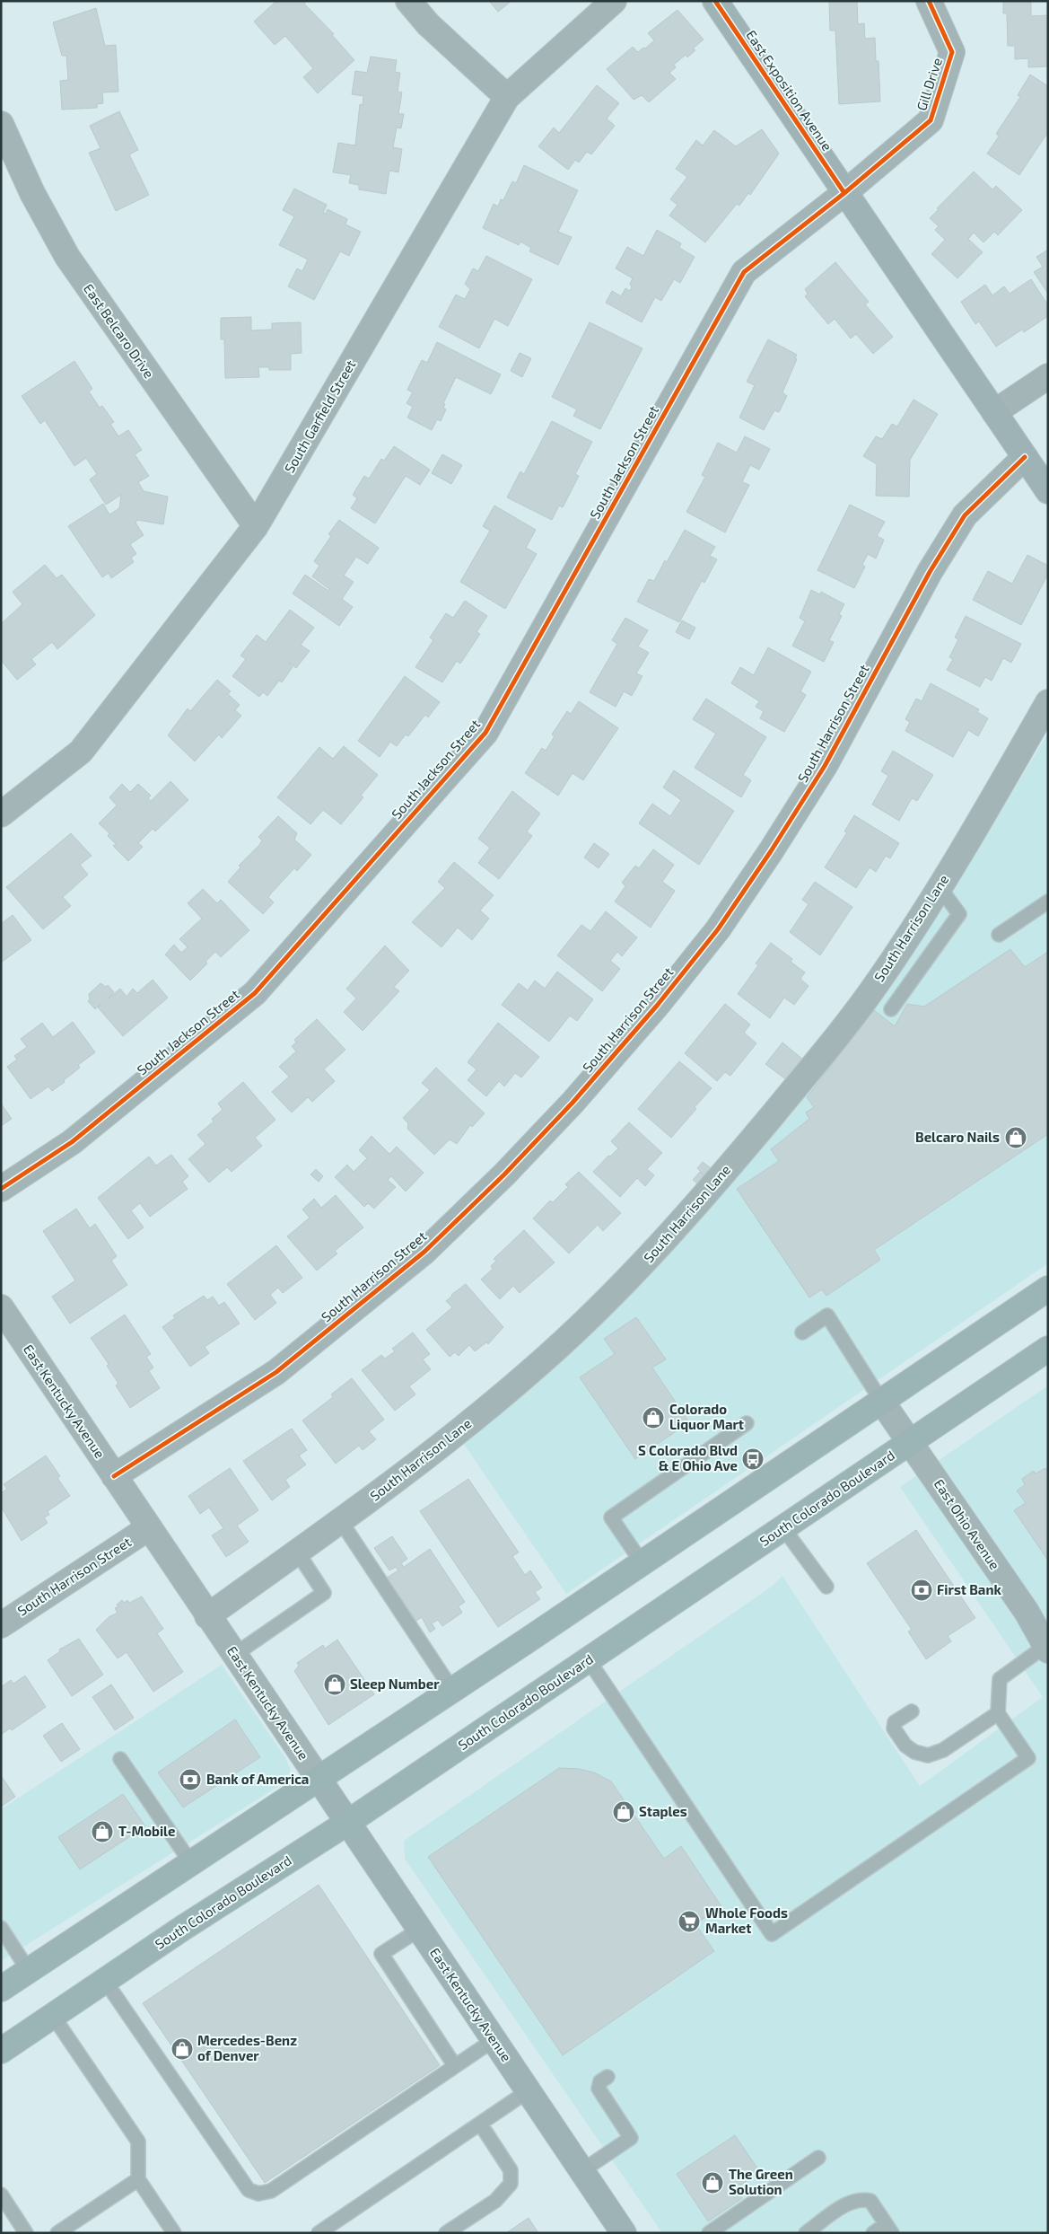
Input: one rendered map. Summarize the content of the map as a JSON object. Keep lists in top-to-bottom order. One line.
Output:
{"streets":{"main road":["South Colorado Boulevard"],"street":["Gill Drive","East Exposition Avenue","East Belcaro Drive","South Garfield Street","South Jackson Street","South Harrison Street","South Harrison Lane","East Kentucky Avenue","East Ohio Avenue"]},"crossings":[["Gill Drive","East Exposition Avenue"],["Gill Drive","South Jackson Street"],["East Exposition Avenue","South Jackson Street"],["East Exposition Avenue","South Harrison Street"],["East Belcaro Drive","South Garfield Street"],["South Harrison Street","East Kentucky Avenue"],["South Harrison Lane","East Kentucky Avenue"],["East Kentucky Avenue","South Colorado Boulevard"],["South Colorado Boulevard","East Ohio Avenue"]],"places":{"shop":["Belcaro Nails","Colorado Liquor Mart","Sleep Number","Staples","T-Mobile","Mercedes-Benz of Denver","The Green Solution"],"bus stop":["S Colorado Blvd & E Ohio Ave"],"bank":["First Bank","Bank of America"],"supermarket":["Whole Foods Market"]}}
